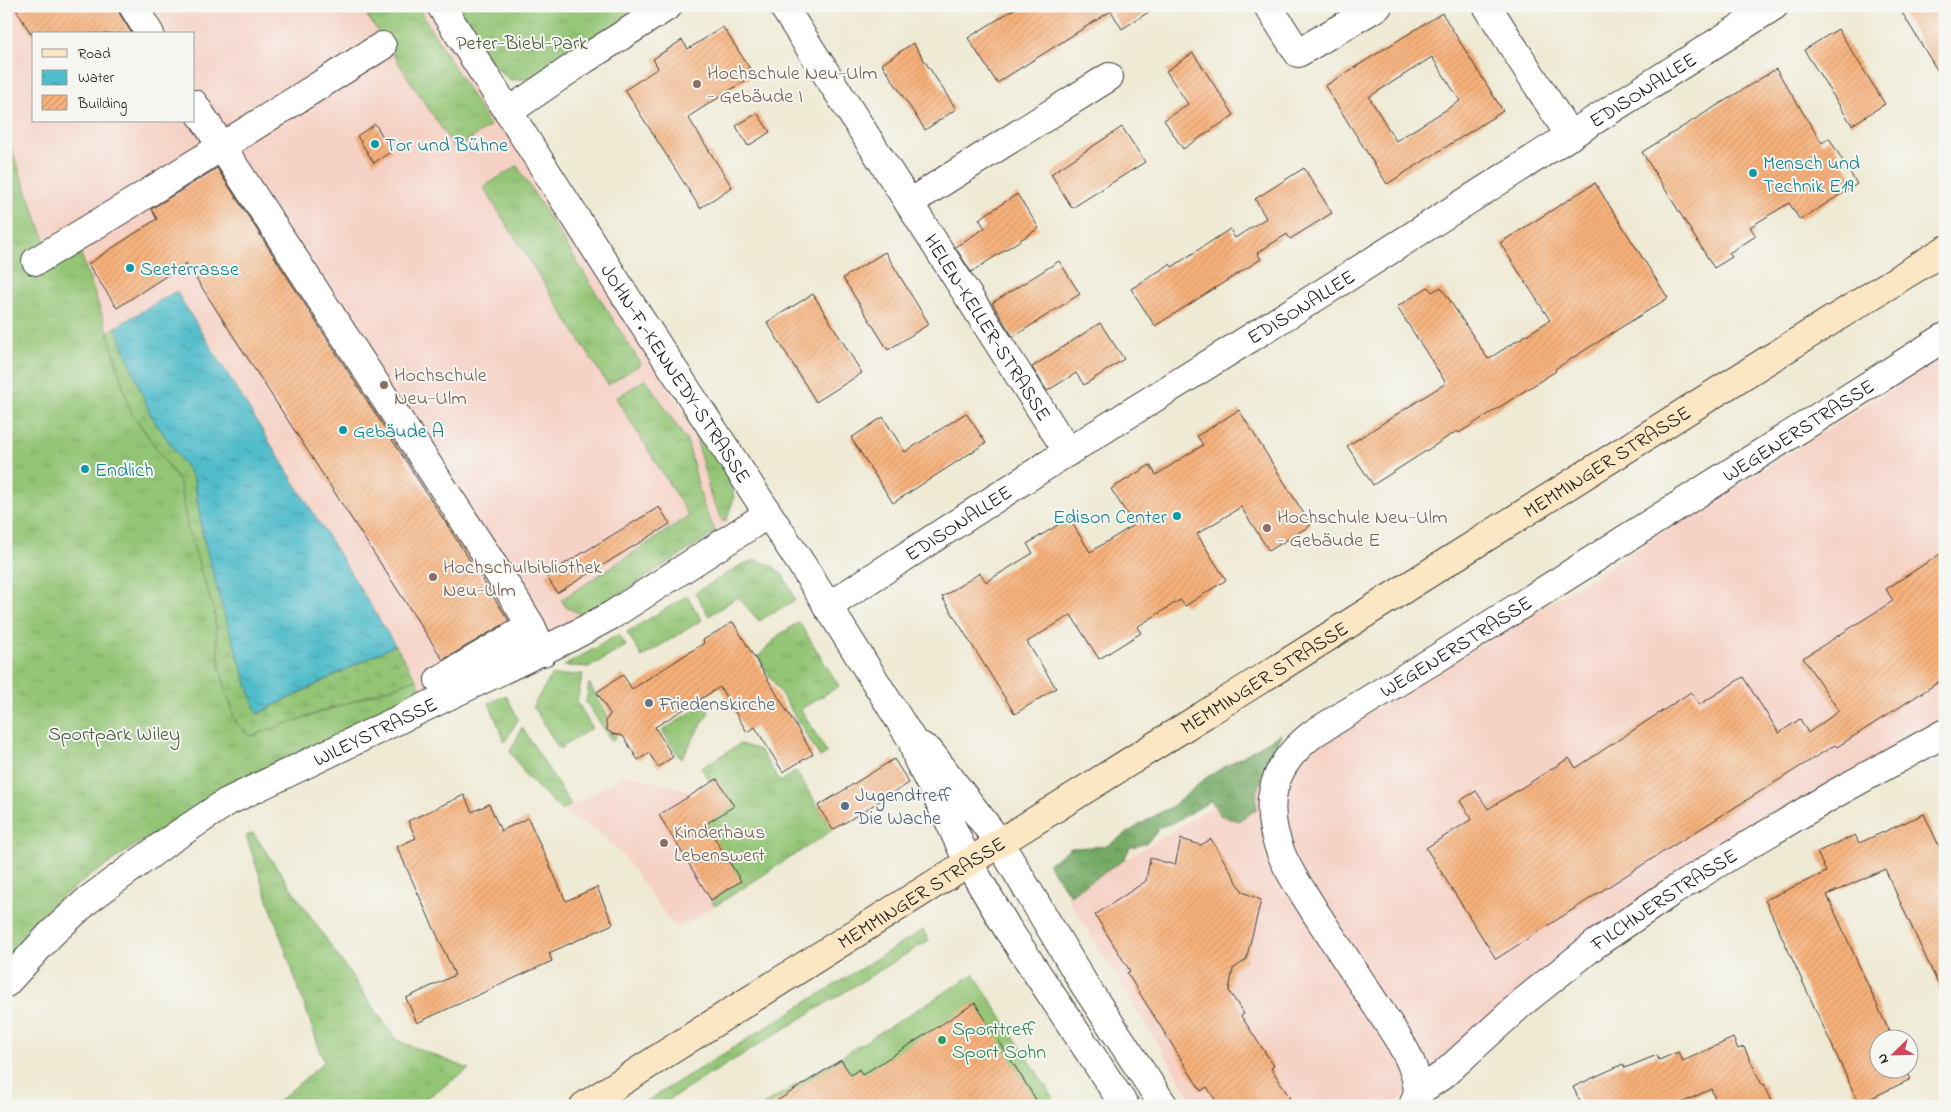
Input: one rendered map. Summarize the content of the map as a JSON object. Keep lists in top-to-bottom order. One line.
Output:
{"streets":{"main road":["MEMMINGER STRASSE"],"street":["EDISONALLEE","HELEN-KELLER-STRASSE","JOHN-F.-KENNEDY-STRASSE","WEGENERSTRASSE","WILEYSTRASSE","FILCHNERSTRASSE"]},"crossings":[["EDISONALLEE","HELEN-KELLER-STRASSE"],["EDISONALLEE","JOHN-F.-KENNEDY-STRASSE"],["JOHN-F.-KENNEDY-STRASSE","MEMMINGER STRASSE"],["JOHN-F.-KENNEDY-STRASSE","WILEYSTRASSE"],["WEGENERSTRASSE","FILCHNERSTRASSE"]],"parks":["Peter-Biebl-Park","Sportpark Wiley"],"places":["Hochschule Neu-Ulm - Gebäude I","Tor und Bühne","Mensch und Technik E19","Seeterrasse","Hochschule Neu-Ulm","Gebäude A","Endlich","Edison Center","Hochschule Neu-Ulm - Gebäude E","Hochschulbibliothek Neu-Ulm","Friedenskirche","Jugendtreff Die Wache","Kinderhaus Lebenswert","Sporttreff Sport Sohn"],"legend":["Road","Water","Building"],"north":"bottom left"}
